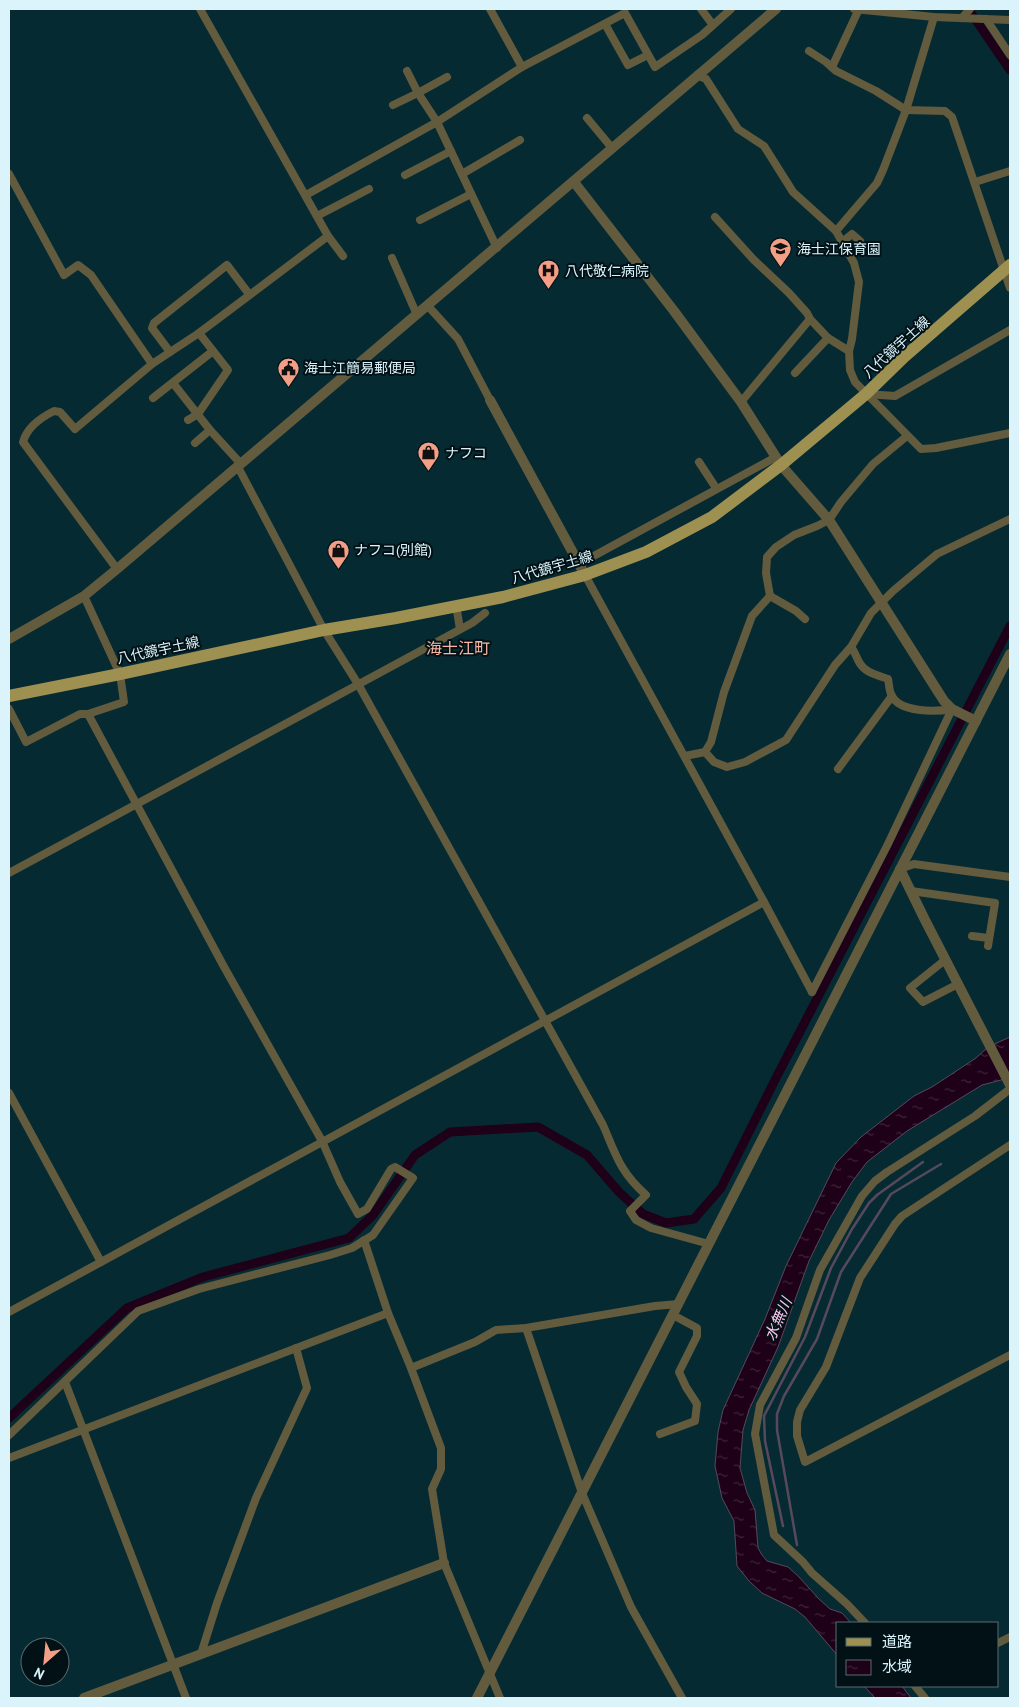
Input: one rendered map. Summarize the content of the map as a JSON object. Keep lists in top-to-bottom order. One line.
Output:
{"streets":{"main road":["八代鏡宇土線"]},"districts":["海士江町"],"water":["水無川"],"places":{"school or university":["海士江保育園"],"hospital":["八代敬仁病院"],"public building":["海士江簡易郵便局"],"shop":["ナフコ","ナフコ(別館)"]},"legend":["道路","水域"],"north":"bottom left"}
